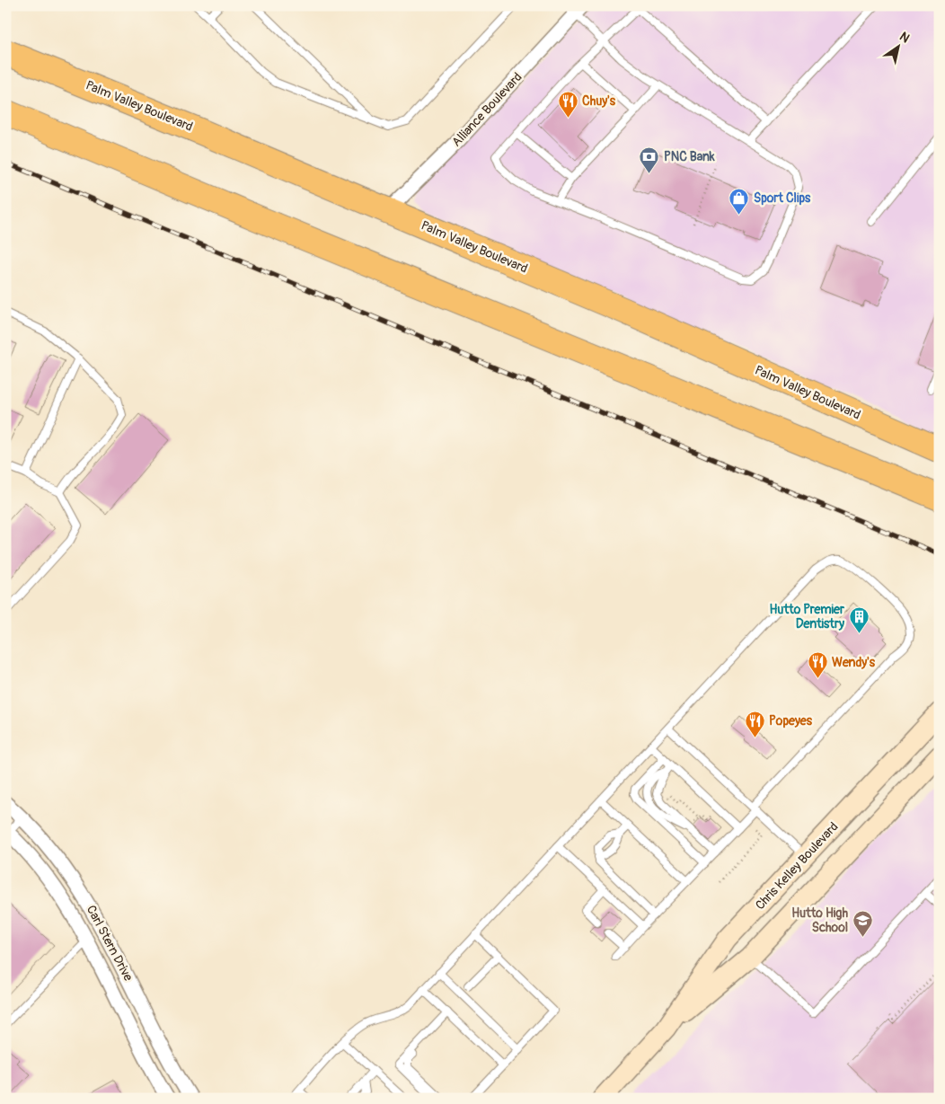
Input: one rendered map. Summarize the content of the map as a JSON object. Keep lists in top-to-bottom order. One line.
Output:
{"streets":{"highway":["Palm Valley Boulevard"],"main road":["Chris Kelley Boulevard"],"street":["Alliance Boulevard","Carl Stern Drive"]},"crossings":[["Palm Valley Boulevard","Alliance Boulevard"]],"places":{"restaurant":["Chuy's","Wendy's","Popeyes"],"bank":["PNC Bank"],"shop":["Sport Clips"],"building":["Hutto Premier Dentistry"],"school or university":["Hutto High School"]},"north":"top right"}
